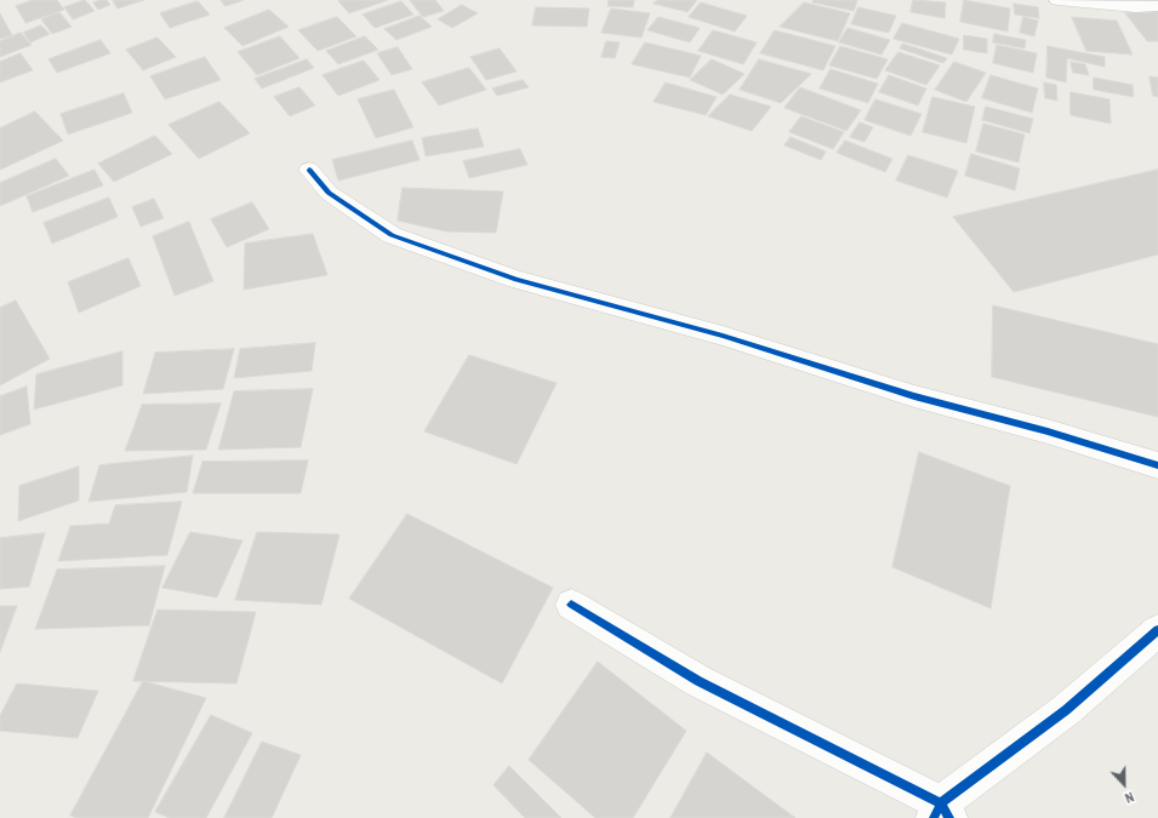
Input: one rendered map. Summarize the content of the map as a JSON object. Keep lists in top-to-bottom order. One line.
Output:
{"north":"bottom"}
